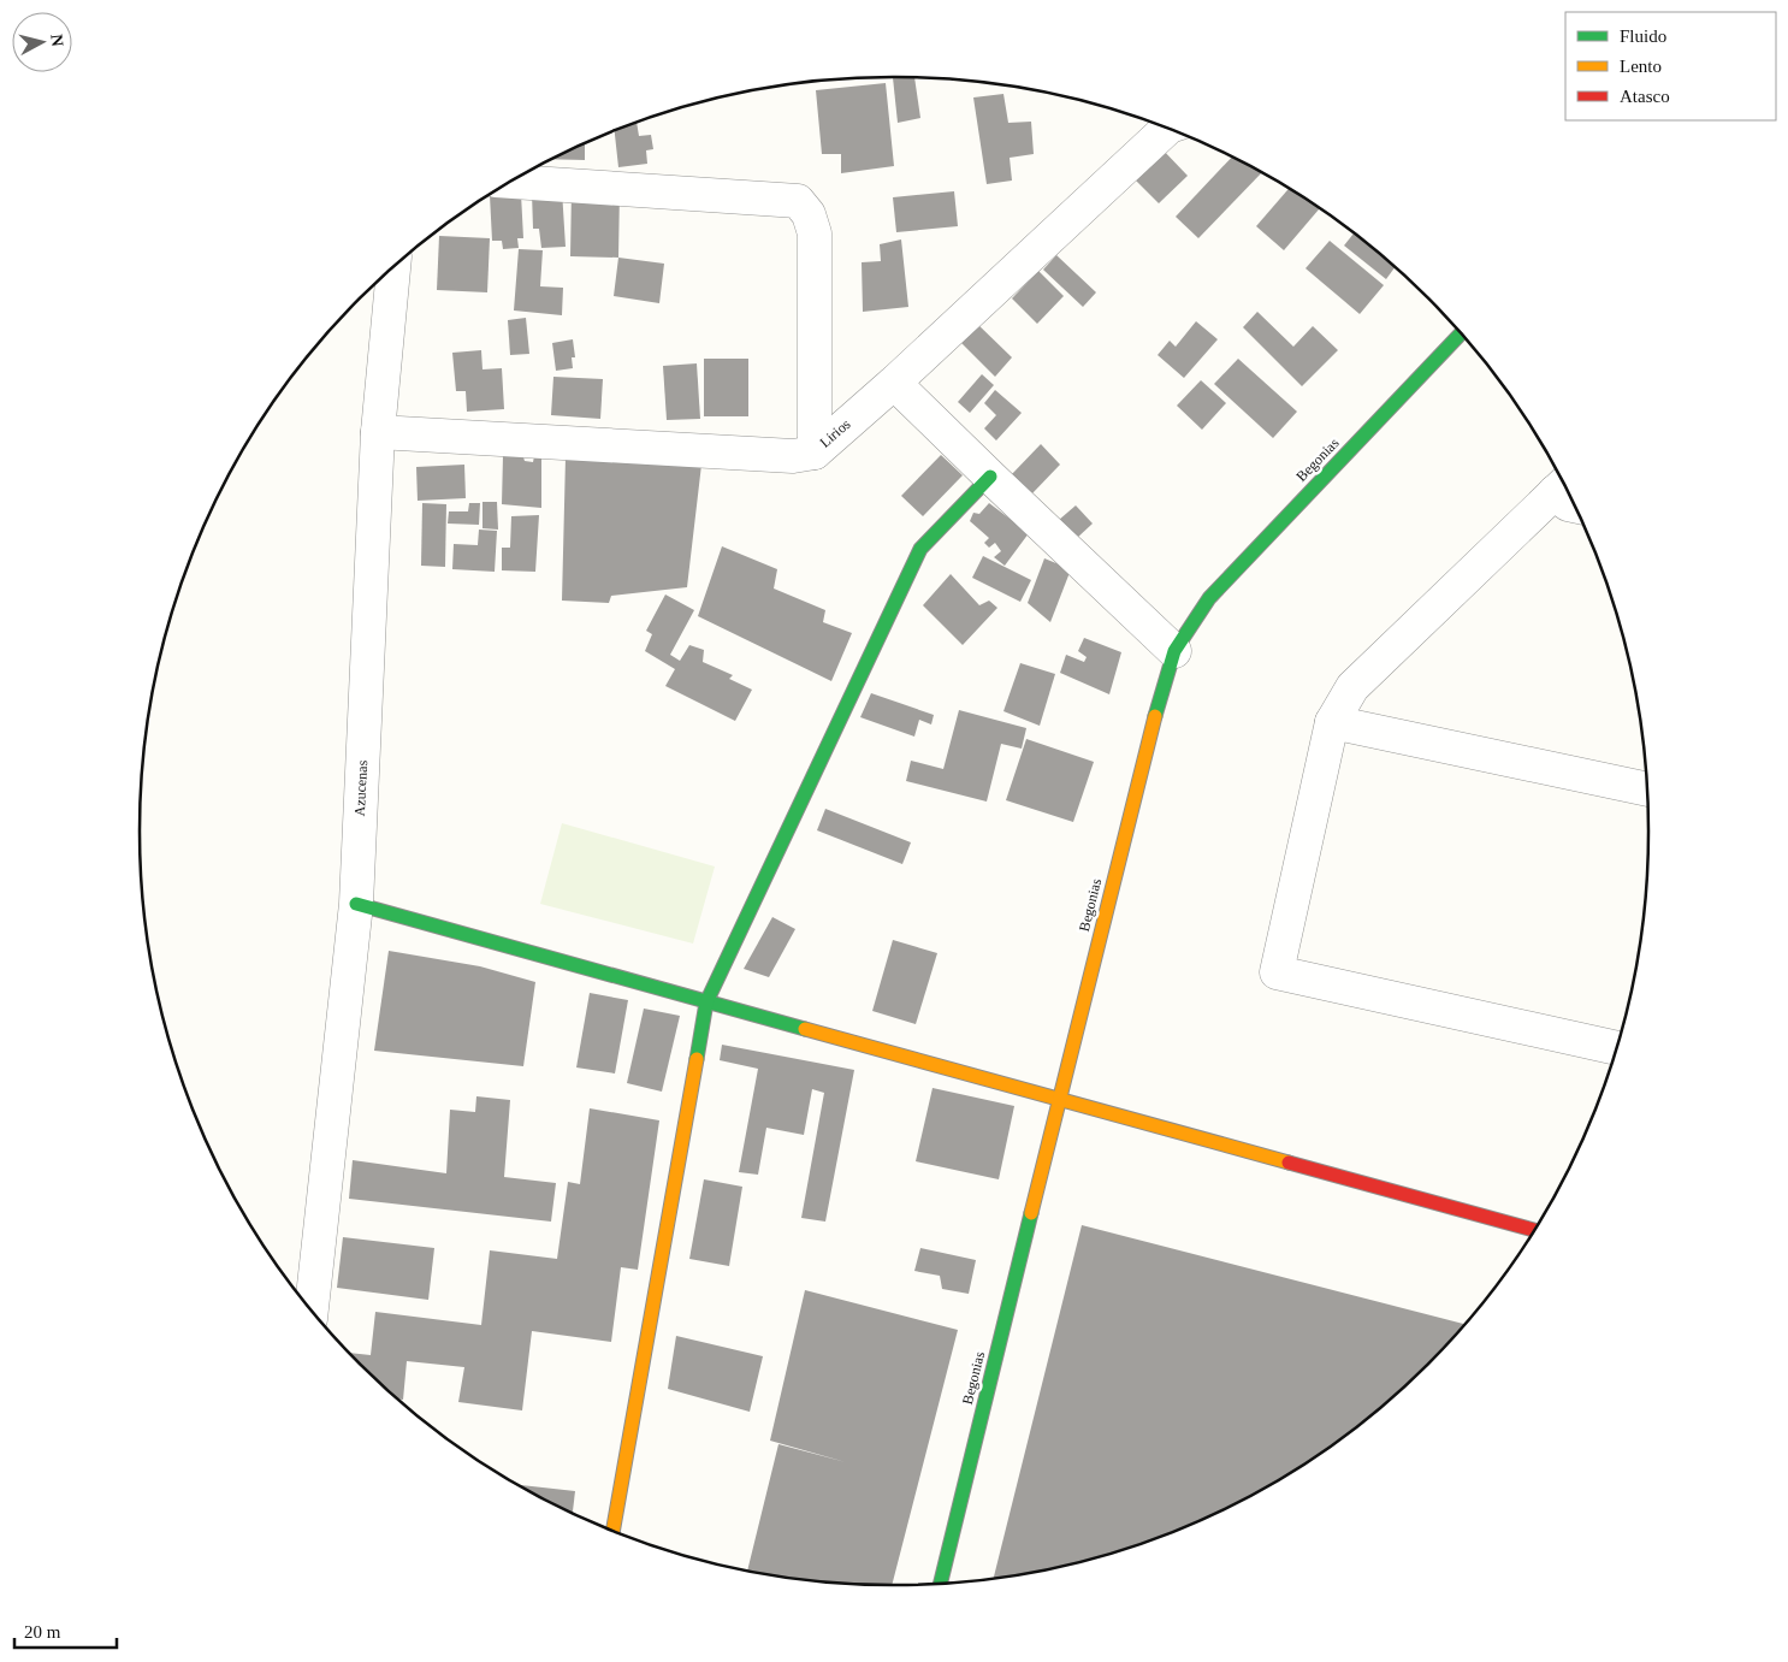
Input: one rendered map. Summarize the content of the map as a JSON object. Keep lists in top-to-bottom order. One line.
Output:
{"streets":{"street":["Lirios","Begonias","Azucenas"]},"crossings":[["Lirios","Azucenas"]],"legend":["Fluido","Lento","Atasco"],"scale_bar":"20 m","north":"right"}
